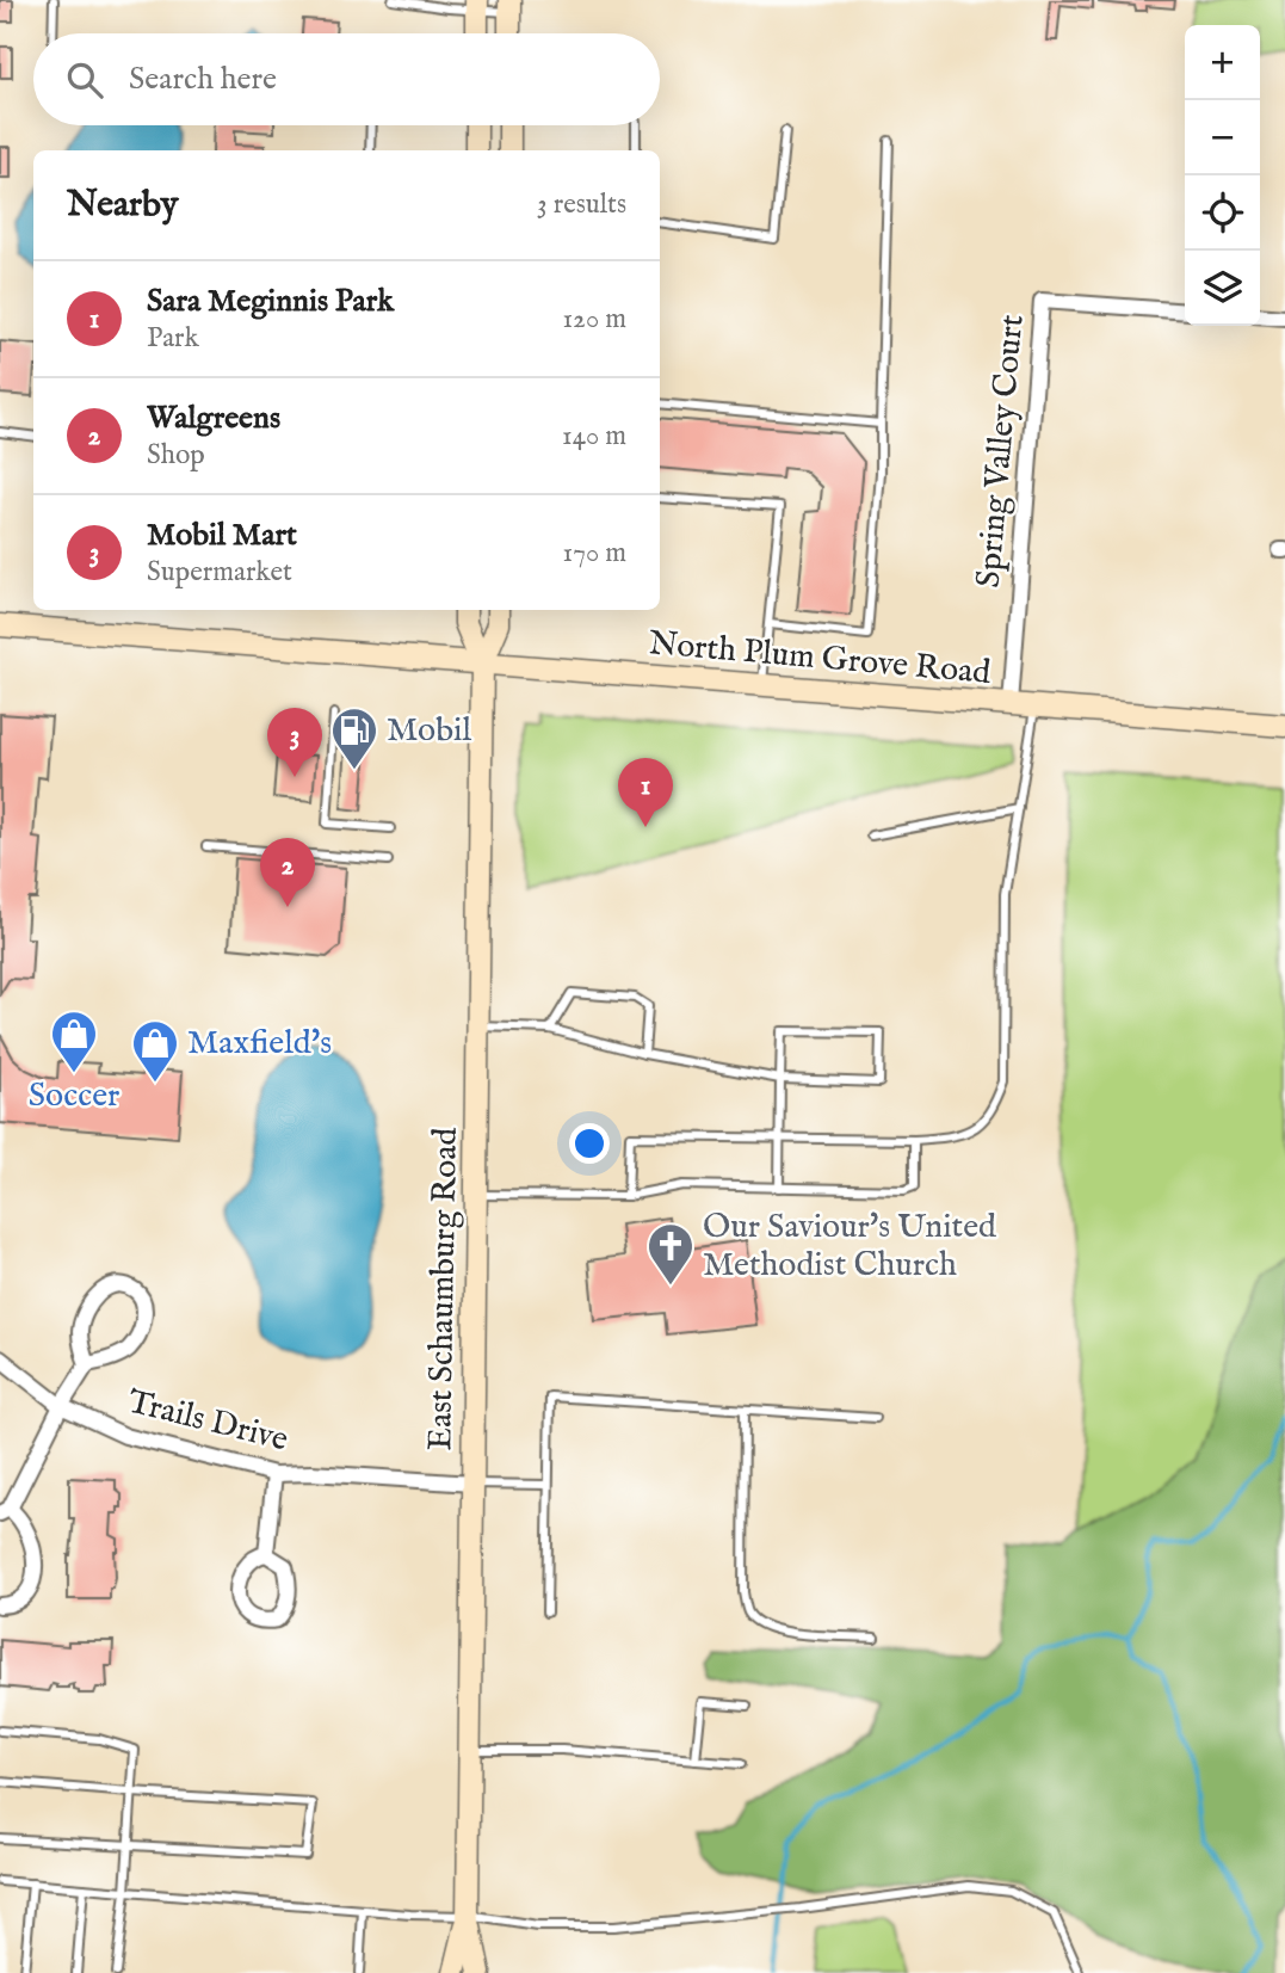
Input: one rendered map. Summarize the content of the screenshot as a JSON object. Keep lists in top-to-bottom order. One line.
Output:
{"streets":{"main road":["North Plum Grove Road","East Schaumburg Road"],"street":["Spring Valley Court","Trails Drive"]},"crossings":[["Spring Valley Court","North Plum Grove Road"],["North Plum Grove Road","East Schaumburg Road"],["East Schaumburg Road","Trails Drive"]],"places":{"fuel station":["Mobil"],"shop":["Soccer","Maxfield's"],"church":["Our Saviour's United Methodist Church"]},"page":{"map_buttons":["+","−"],"search":"Search here","heading":["Nearby","3 results"],"list":[{"mark":"1","name":"Sara Meginnis Park","note":"Park","value":"120 m"},{"mark":"2","name":"Walgreens","note":"Shop","value":"140 m"},{"mark":"3","name":"Mobil Mart","note":"Supermarket","value":"170 m"}],"pins":["3","1","2"]}}
